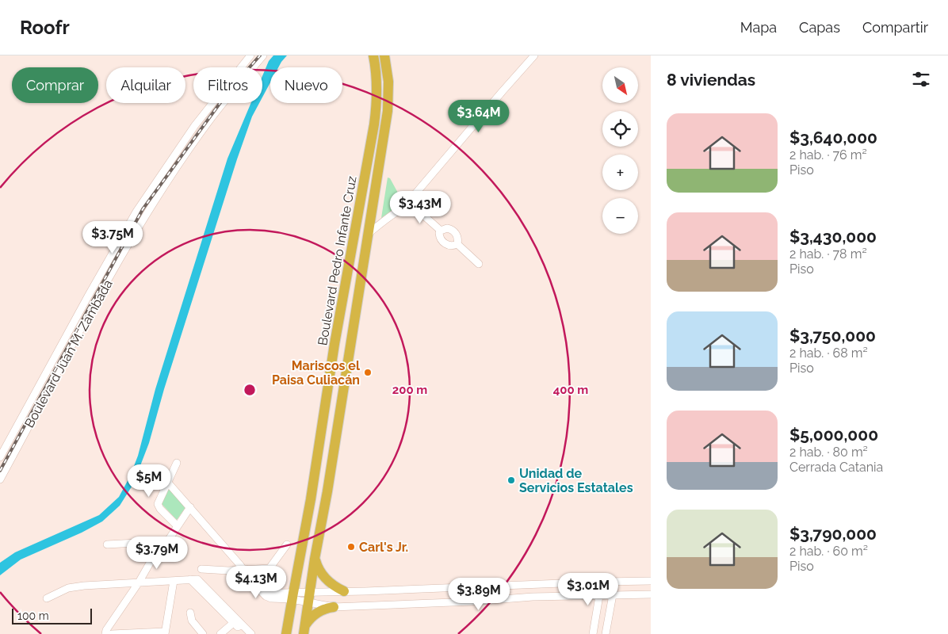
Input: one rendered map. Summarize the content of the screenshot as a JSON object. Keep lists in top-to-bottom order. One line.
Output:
{"streets":{"highway":["Boulevard Pedro Infante Cruz"],"street":["Boulevard Juan M. Zambada"]},"places":["Mariscos el Paisa Culiacán","Unidad de Servicios Estatales","Carl's Jr."],"scale_bar":"100 m","north":"bottom right","page":{"header":"Roofr","nav":["Mapa","Capas","Compartir"],"heading":"8 viviendas","map_buttons":["+","−"],"chip":["Comprar","Alquilar","Filtros","Nuevo"],"price":["$3.64M","$3.43M","$3.75M","$5M","$3.79M","$4.13M","$3.01M","$3.89M"],"list":[{"name":"$3,640,000","note":"2 hab. · 76 m² · Piso"},{"name":"$3,430,000","note":"2 hab. · 78 m² · Piso"},{"name":"$3,750,000","note":"2 hab. · 68 m² · Piso"},{"name":"$5,000,000","note":"2 hab. · 80 m² · Cerrada Catania"},{"name":"$3,790,000","note":"2 hab. · 60 m² · Piso"}],"scale":"100 m"},"rings":["200 m","400 m"]}
